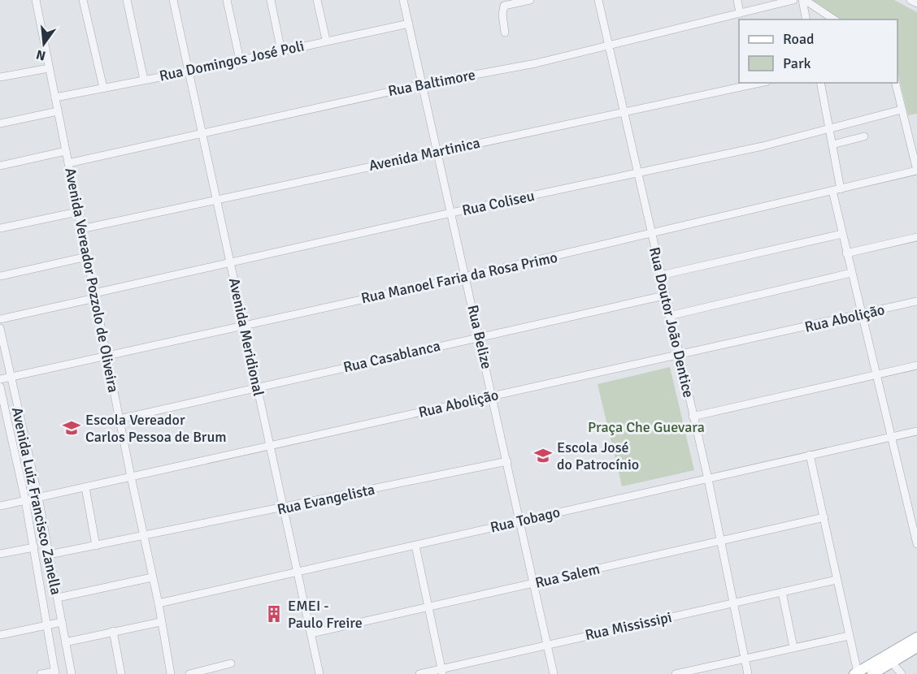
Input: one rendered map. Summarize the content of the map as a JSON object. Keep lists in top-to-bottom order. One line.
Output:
{"streets":{"street":["Rua Domingos José Poli","Rua Baltimore","Avenida Martinica","Rua Coliseu","Rua Manoel Faria da Rosa Primo","Avenida Vereador Pozzolo de Oliveira","Rua Abolição","Rua Doutor João Dentice","Avenida Meridional","Rua Belize","Rua Casablanca","Rua Evangelista","Avenida Luiz Francisco Zanella","Rua Tobago","Rua Salem","Rua Mississipi"]},"crossings":[["Rua Domingos José Poli","Avenida Vereador Pozzolo de Oliveira"],["Rua Domingos José Poli","Avenida Meridional"],["Rua Domingos José Poli","Rua Belize"],["Rua Baltimore","Avenida Vereador Pozzolo de Oliveira"],["Rua Baltimore","Rua Doutor João Dentice"],["Rua Baltimore","Avenida Meridional"],["Rua Baltimore","Rua Belize"],["Avenida Martinica","Avenida Vereador Pozzolo de Oliveira"],["Avenida Martinica","Rua Doutor João Dentice"],["Avenida Martinica","Avenida Meridional"],["Avenida Martinica","Rua Belize"],["Rua Coliseu","Avenida Vereador Pozzolo de Oliveira"],["Rua Coliseu","Rua Doutor João Dentice"],["Rua Coliseu","Avenida Meridional"],["Rua Coliseu","Rua Belize"],["Rua Manoel Faria da Rosa Primo","Avenida Vereador Pozzolo de Oliveira"],["Rua Manoel Faria da Rosa Primo","Rua Doutor João Dentice"],["Rua Manoel Faria da Rosa Primo","Avenida Meridional"],["Rua Manoel Faria da Rosa Primo","Rua Belize"],["Rua Manoel Faria da Rosa Primo","Avenida Luiz Francisco Zanella"],["Avenida Vereador Pozzolo de Oliveira","Rua Abolição"],["Avenida Vereador Pozzolo de Oliveira","Rua Casablanca"],["Avenida Vereador Pozzolo de Oliveira","Rua Evangelista"],["Avenida Vereador Pozzolo de Oliveira","Rua Tobago"],["Rua Abolição","Rua Doutor João Dentice"],["Rua Abolição","Avenida Meridional"],["Rua Abolição","Rua Belize"],["Rua Abolição","Avenida Luiz Francisco Zanella"],["Rua Doutor João Dentice","Rua Casablanca"],["Rua Doutor João Dentice","Rua Tobago"],["Rua Doutor João Dentice","Rua Salem"],["Rua Doutor João Dentice","Rua Mississipi"],["Avenida Meridional","Rua Casablanca"],["Avenida Meridional","Rua Evangelista"],["Avenida Meridional","Rua Tobago"],["Avenida Meridional","Rua Salem"],["Rua Belize","Rua Casablanca"],["Rua Belize","Rua Evangelista"],["Rua Belize","Rua Tobago"],["Rua Belize","Rua Salem"],["Rua Belize","Rua Mississipi"],["Rua Evangelista","Avenida Luiz Francisco Zanella"]],"parks":["Praça Che Guevara"],"places":{"school or university":["Escola Vereador Carlos Pessoa de Brum","Escola José do Patrocínio"],"building":["EMEI - Paulo Freire"]},"legend":["Road","Park"],"north":"bottom"}
